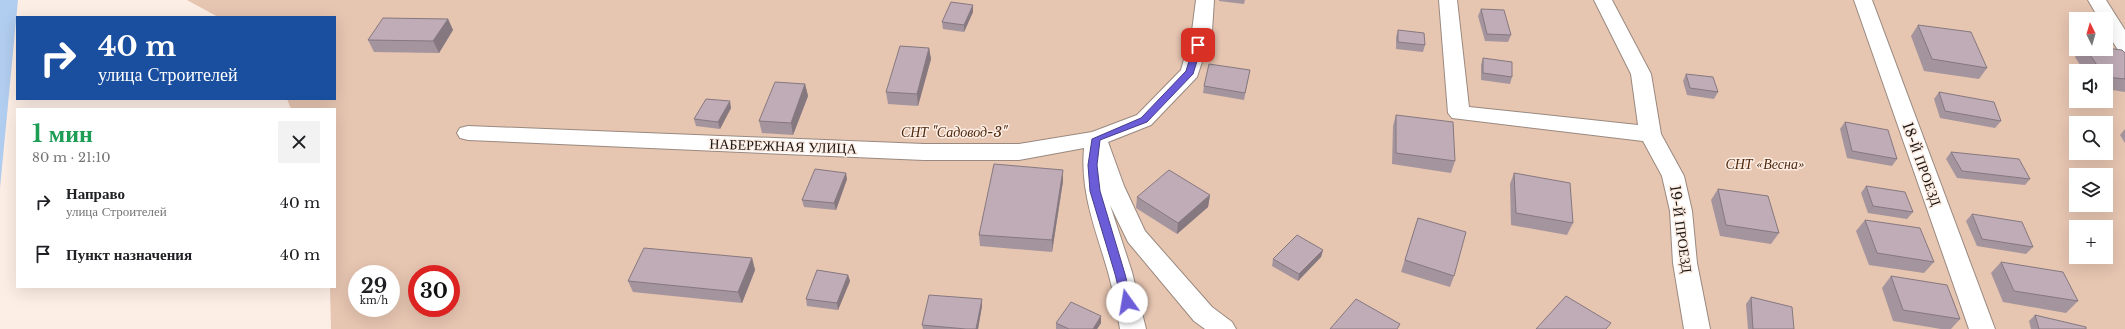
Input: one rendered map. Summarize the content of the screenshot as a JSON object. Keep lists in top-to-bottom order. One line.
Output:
{"streets":{"street":["НАБЕРЕЖНАЯ УЛИЦА","18-Й ПРОЕЗД","19-Й ПРОЕЗД"]},"parks":["СНТ \"Садовод-3\"","СНТ «Весна»"],"north":"top","page":{"map_buttons":"+","turn":["40 m","улица Строителей"],"heading":["1 мин","80 m · 21:10"],"list":[{"name":"Направо","note":"улица Строителей","value":"40 m"},{"name":"Пункт назначения","value":"40 m"}],"speed":"29 km/h","limit":"30"}}
